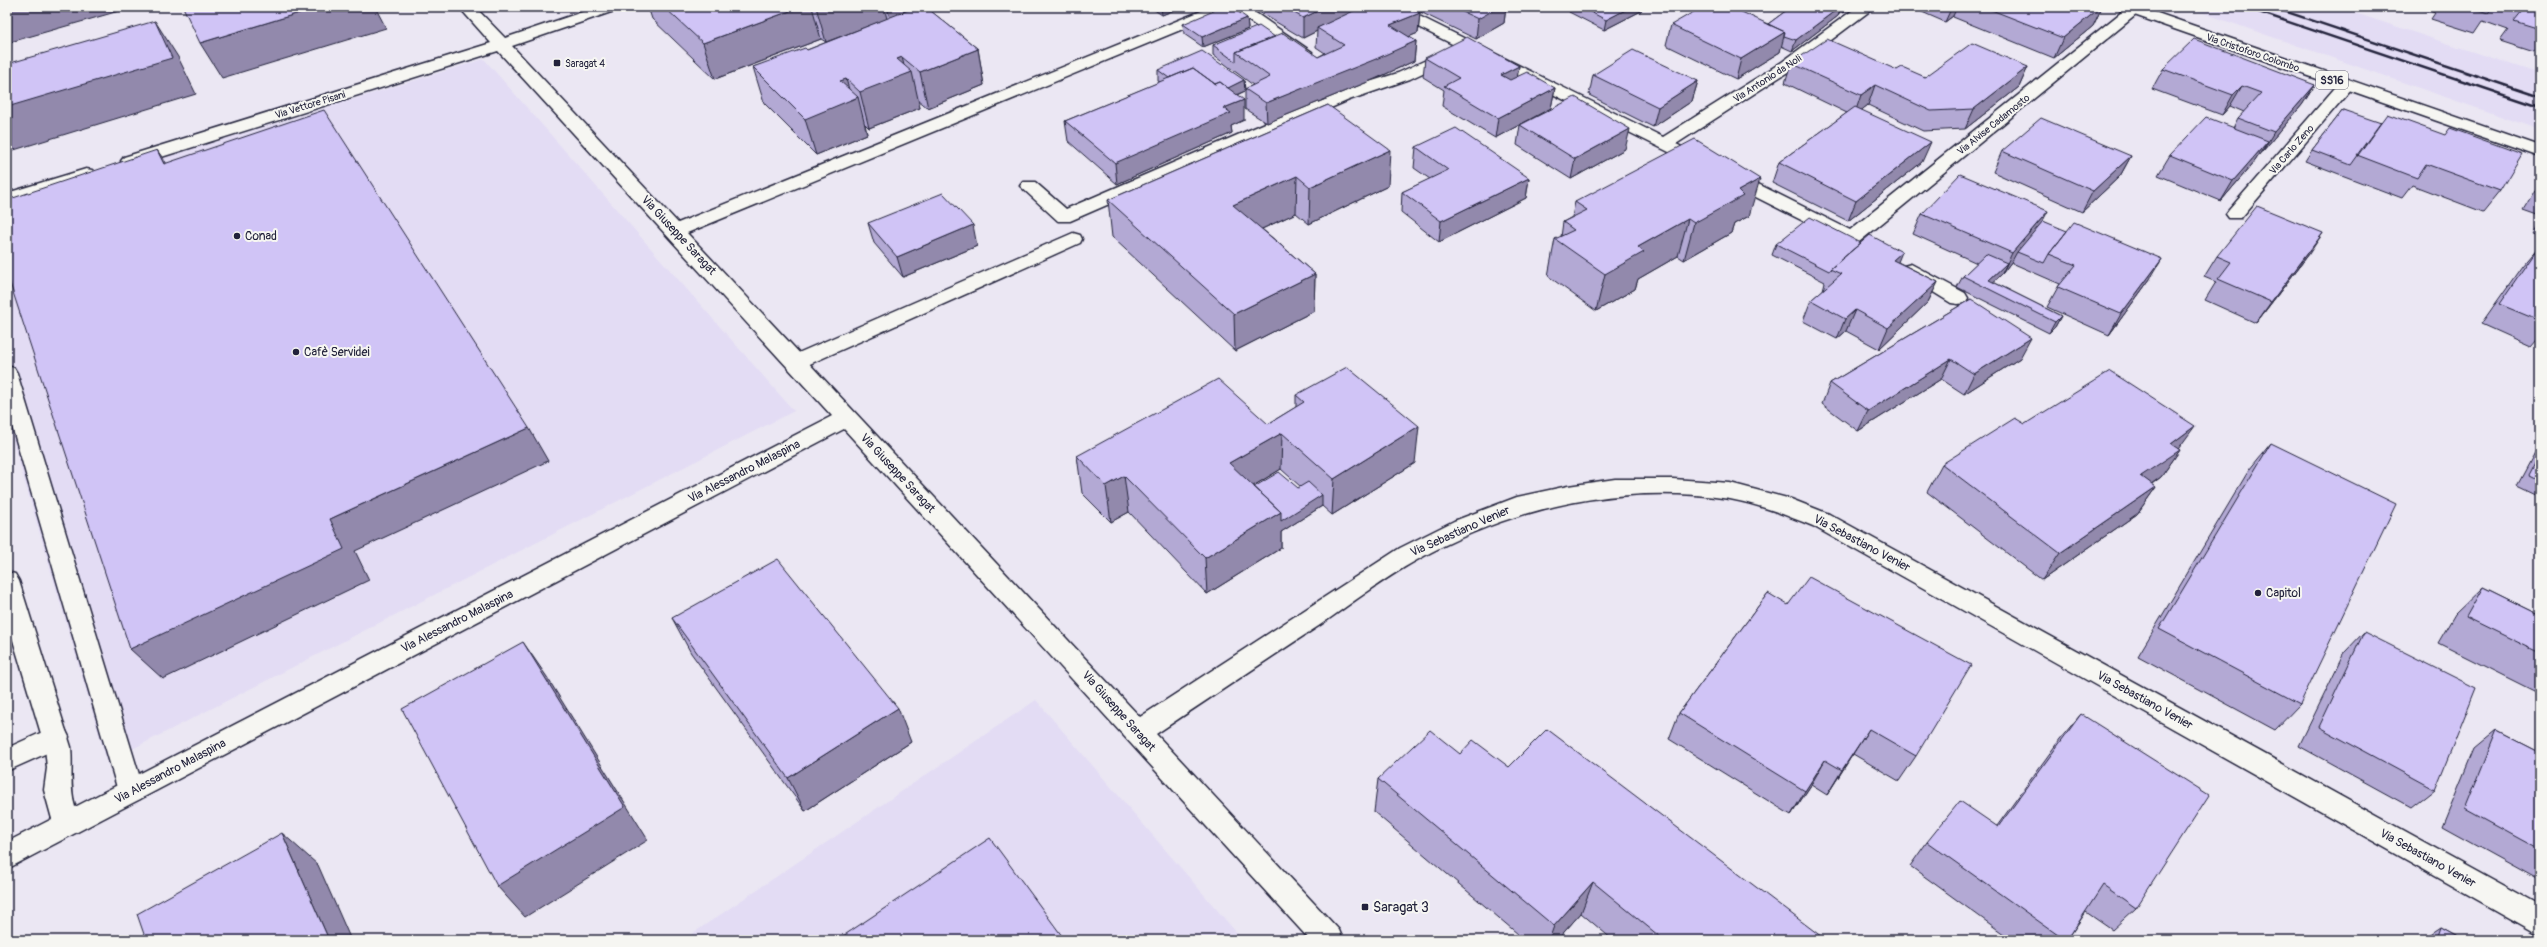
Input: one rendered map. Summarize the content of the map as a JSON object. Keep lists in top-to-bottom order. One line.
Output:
{"streets":{"street":["Via Cristoforo Colombo","Via Antonio da Noli","SS16","Via Vettore Pisani","Via Alvise Cadamosto","Via Carlo Zeno","Via Giuseppe Saragat","Via Alessandro Malaspina","Via Sebastiano Venier"]},"crossings":[["Via Cristoforo Colombo","Via Alvise Cadamosto"],["Via Cristoforo Colombo","Via Carlo Zeno"],["Via Vettore Pisani","Via Giuseppe Saragat"],["Via Giuseppe Saragat","Via Alessandro Malaspina"],["Via Giuseppe Saragat","Via Sebastiano Venier"]],"places":{"transit":["Saragat 4","Saragat 3"],"other":["Conad","Cafè Servidei","Capitol"]}}
